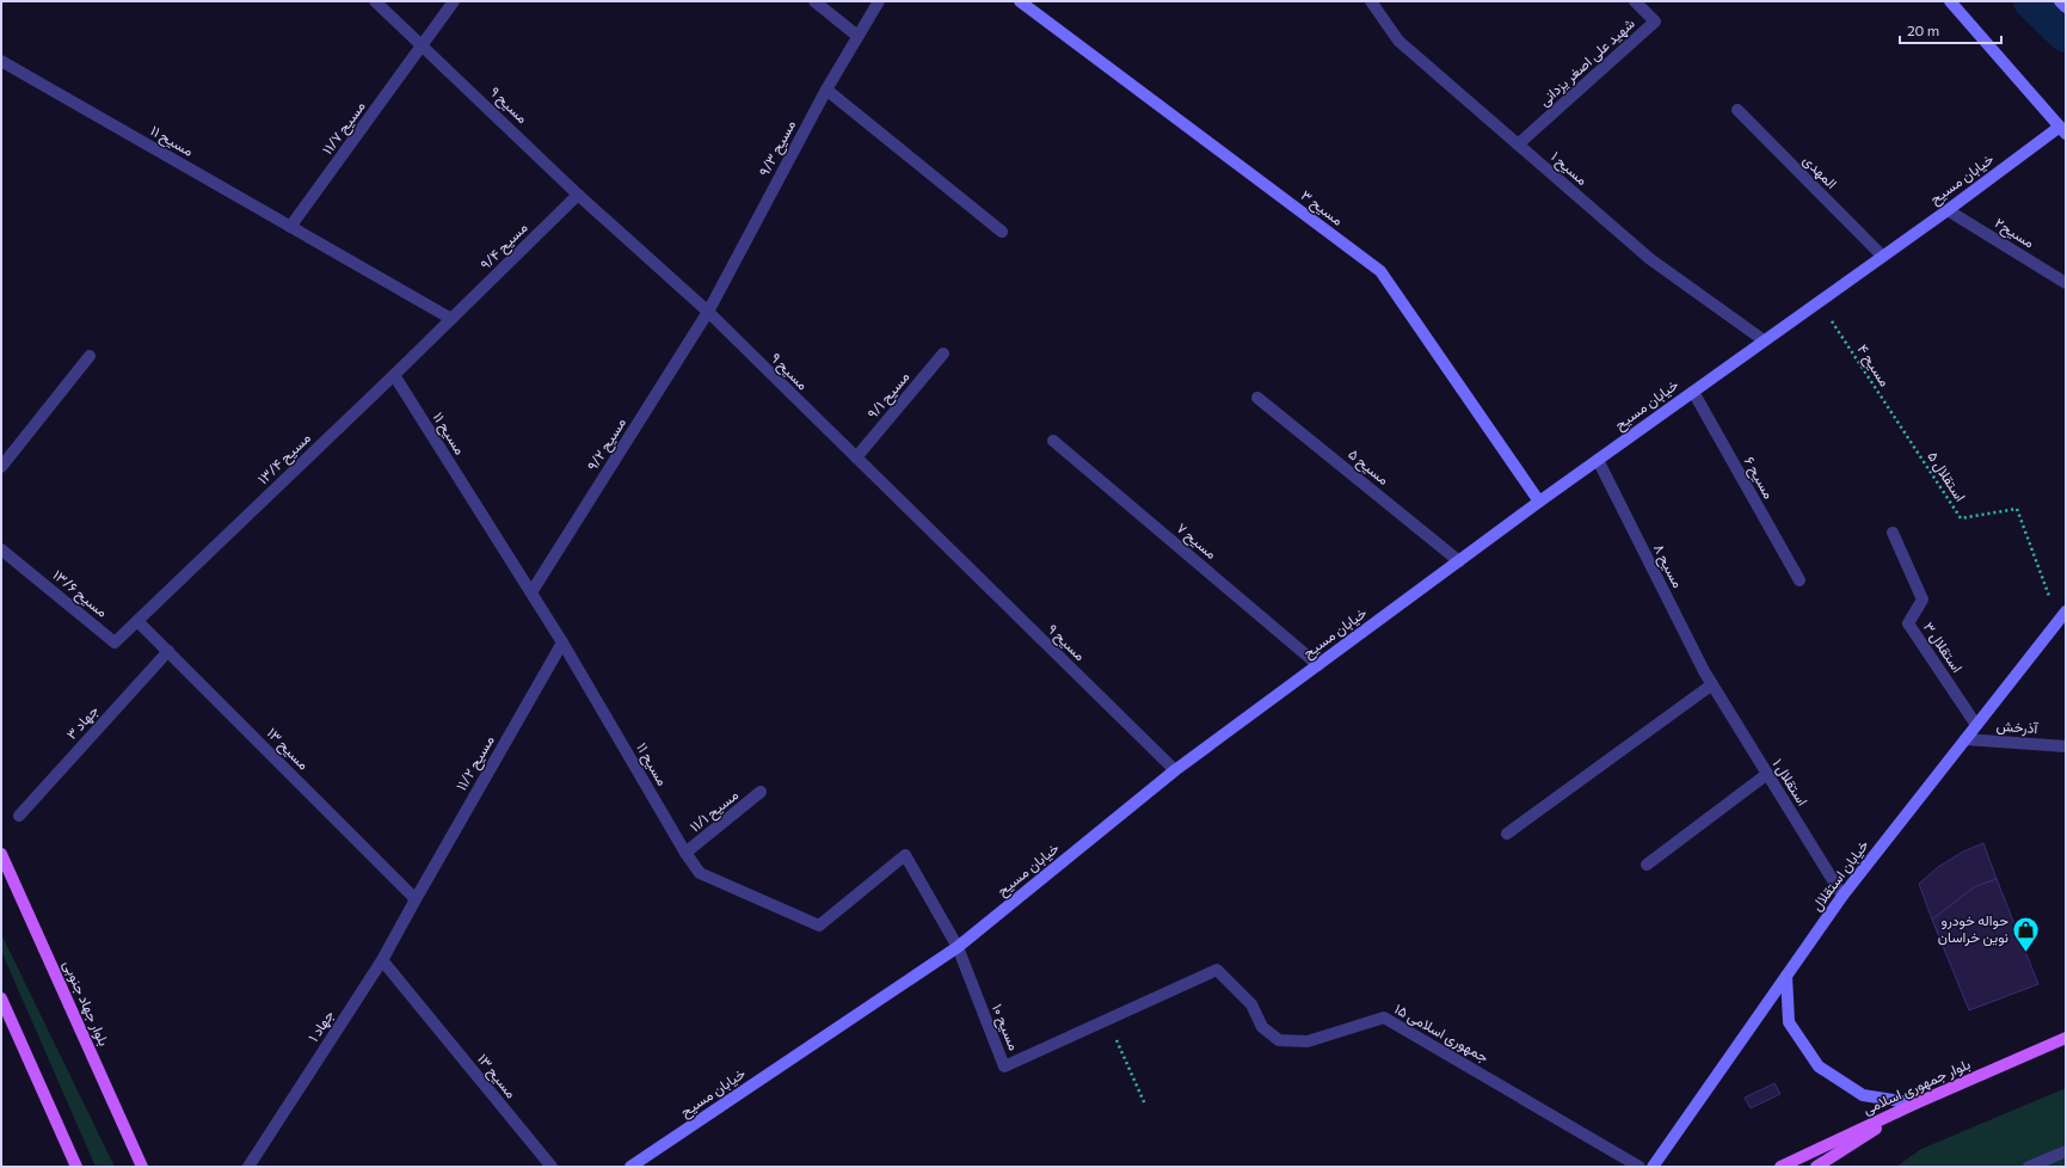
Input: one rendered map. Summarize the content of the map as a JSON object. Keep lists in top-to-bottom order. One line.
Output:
{"streets":{"main road":["بلوار جهاد جنوبی","بلوار جمهوری اسلامی"],"street":["شهید علی اصغر یزدانی","مسیح ۹","مسیح ۱۱/۷","مسیح ۱۱","مسیح ۹/۳","مسیح ۱","المهدی","خیابان مسیح","مسیح ۳","مسیح۲","مسیح ۹/۴","مسیح ۹/۱","مسیح ۹/۲","مسیح ۱۳/۴","مسیح ۵","مسیح ۶","مسیح ۷","مسیح ۸","مسیح ۱۳/۶","استقلال ۳","جهاد ۳","آذرخش","مسیح ۱۳","مسیح ۱۱/۲","استقلال ۱","مسیح ۱۱/۱","خیابان استقلال","جهاد ۱","مسیح ۱۰","جمهوری اسلامی ۱۵"],"path":["مسیح ۴","استقلال ۵"]},"crossings":[["شهید علی اصغر یزدانی","مسیح ۱"],["مسیح ۹","مسیح ۱۱/۷"],["مسیح ۹","مسیح ۹/۳"],["مسیح ۹","خیابان مسیح"],["مسیح ۹","مسیح ۹/۴"],["مسیح ۹","مسیح ۹/۱"],["مسیح ۹","مسیح ۹/۲"],["مسیح ۱۱/۷","مسیح ۱۱"],["مسیح ۱۱","خیابان مسیح"],["مسیح ۱۱","مسیح ۹/۴"],["مسیح ۱۱","مسیح ۹/۲"],["مسیح ۱۱","مسیح ۱۳/۴"],["مسیح ۱۱","مسیح ۱۱/۲"],["مسیح ۱۱","مسیح ۱۱/۱"],["مسیح ۱۱","مسیح ۱۰"],["مسیح ۹/۳","مسیح ۹/۲"],["مسیح ۱","خیابان مسیح"],["المهدی","خیابان مسیح"],["خیابان مسیح","مسیح ۳"],["خیابان مسیح","مسیح۲"],["خیابان مسیح","مسیح ۴"],["خیابان مسیح","مسیح ۵"],["خیابان مسیح","مسیح ۶"],["خیابان مسیح","مسیح ۷"],["خیابان مسیح","مسیح ۸"],["خیابان مسیح","مسیح ۱۰"],["مسیح ۹/۴","مسیح ۱۳/۴"],["مسیح ۴","استقلال ۵"],["مسیح ۱۳/۴","مسیح ۱۳/۶"],["مسیح ۱۳/۴","مسیح ۱۳"],["استقلال ۵","خیابان استقلال"],["مسیح ۸","استقلال ۱"],["مسیح ۱۳/۶","مسیح ۱۳"],["استقلال ۳","خیابان استقلال"],["جهاد ۳","مسیح ۱۳"],["آذرخش","خیابان استقلال"],["مسیح ۱۳","مسیح ۱۱/۲"],["مسیح ۱۳","جهاد ۱"],["مسیح ۱۱/۲","جهاد ۱"],["استقلال ۱","خیابان استقلال"],["مسیح ۱۰","جمهوری اسلامی ۱۵"]],"places":{"shop":["حواله خودرو نوین خراسان"]},"scale_bar":"20 m"}
